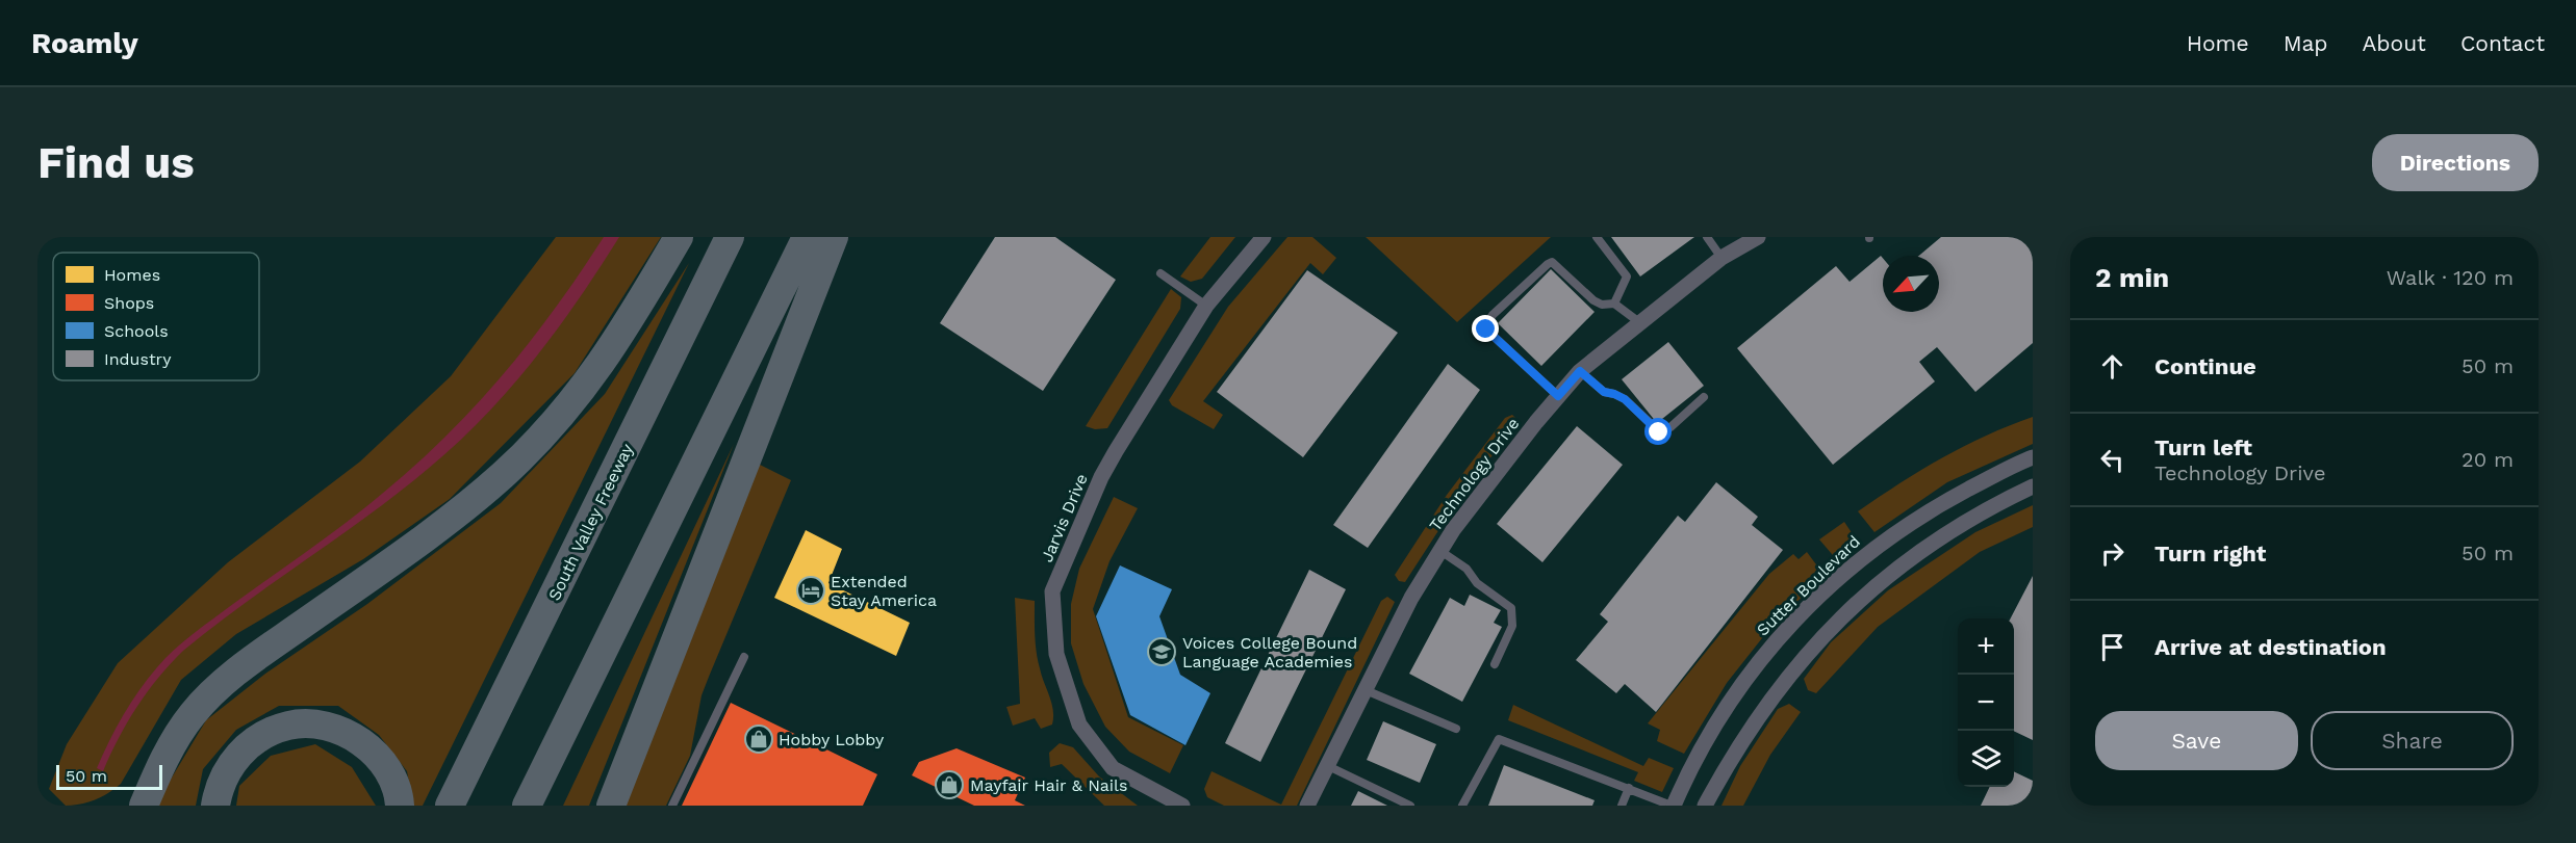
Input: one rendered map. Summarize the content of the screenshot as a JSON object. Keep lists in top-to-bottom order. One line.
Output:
{"streets":{"highway":["South Valley Freeway"],"street":["Technology Drive","Jarvis Drive","Sutter Boulevard"]},"places":{"hotel":["Extended Stay America"],"school or university":["Voices College Bound Language Academies"],"shop":["Hobby Lobby","Mayfair Hair & Nails"]},"legend":["Homes","Shops","Schools","Industry"],"scale_bar":"50 m","north":"bottom left","page":{"header":"Roamly","nav":["Home","Map","About","Contact"],"buttons":["Directions",["Save","Share"]],"title":"Find us","heading":["2 min","Walk · 120 m"],"list":[["Continue","50 m"],["Turn left","Technology Drive","20 m"],["Turn right","50 m"],"Arrive at destination"],"map_buttons":["+","−"],"scale":"50 m"}}
